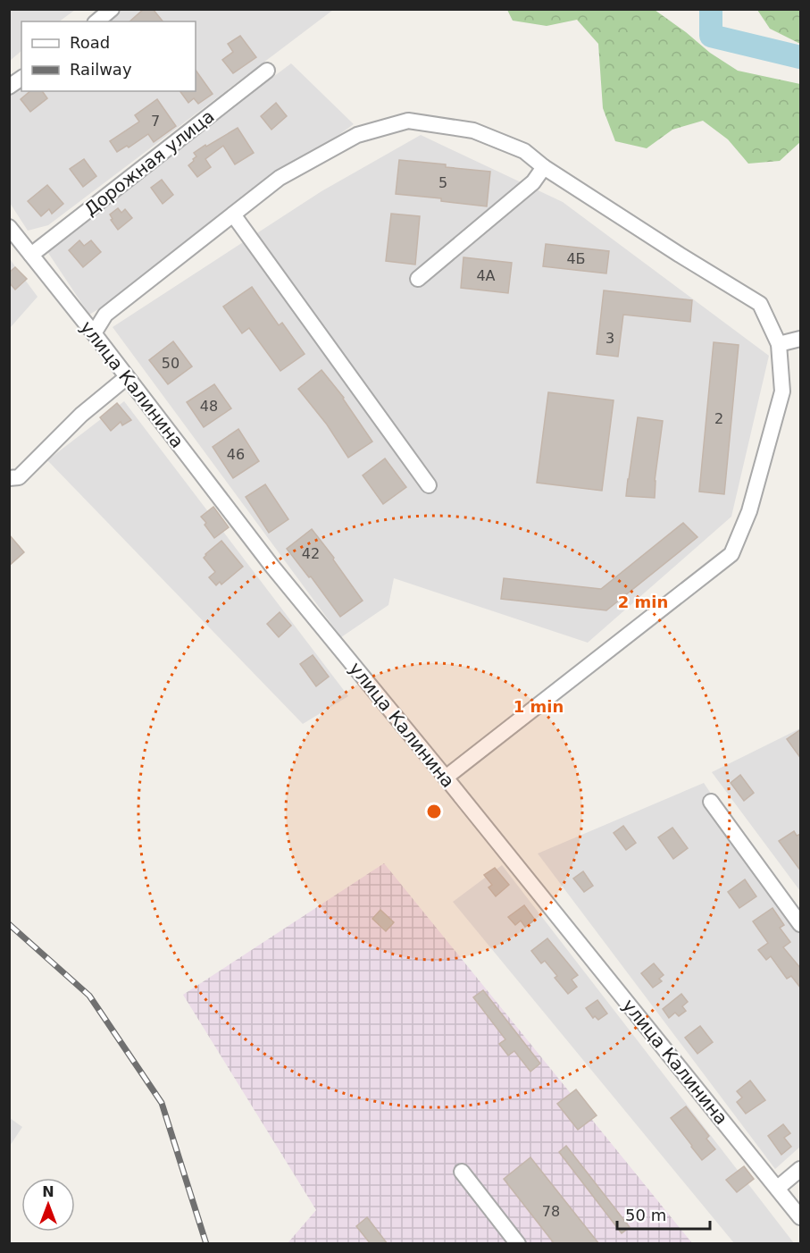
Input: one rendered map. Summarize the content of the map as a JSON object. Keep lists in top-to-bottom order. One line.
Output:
{"streets":{"street":["Дорожная улица","улица Калинина"]},"crossings":[["Дорожная улица","улица Калинина"]],"house_numbers":["7","5","4Б","4А","3","50","48","2","46","42","78"],"legend":["Road","Railway"],"scale_bar":"50 m","north":"top","rings":["2 min","1 min"]}
